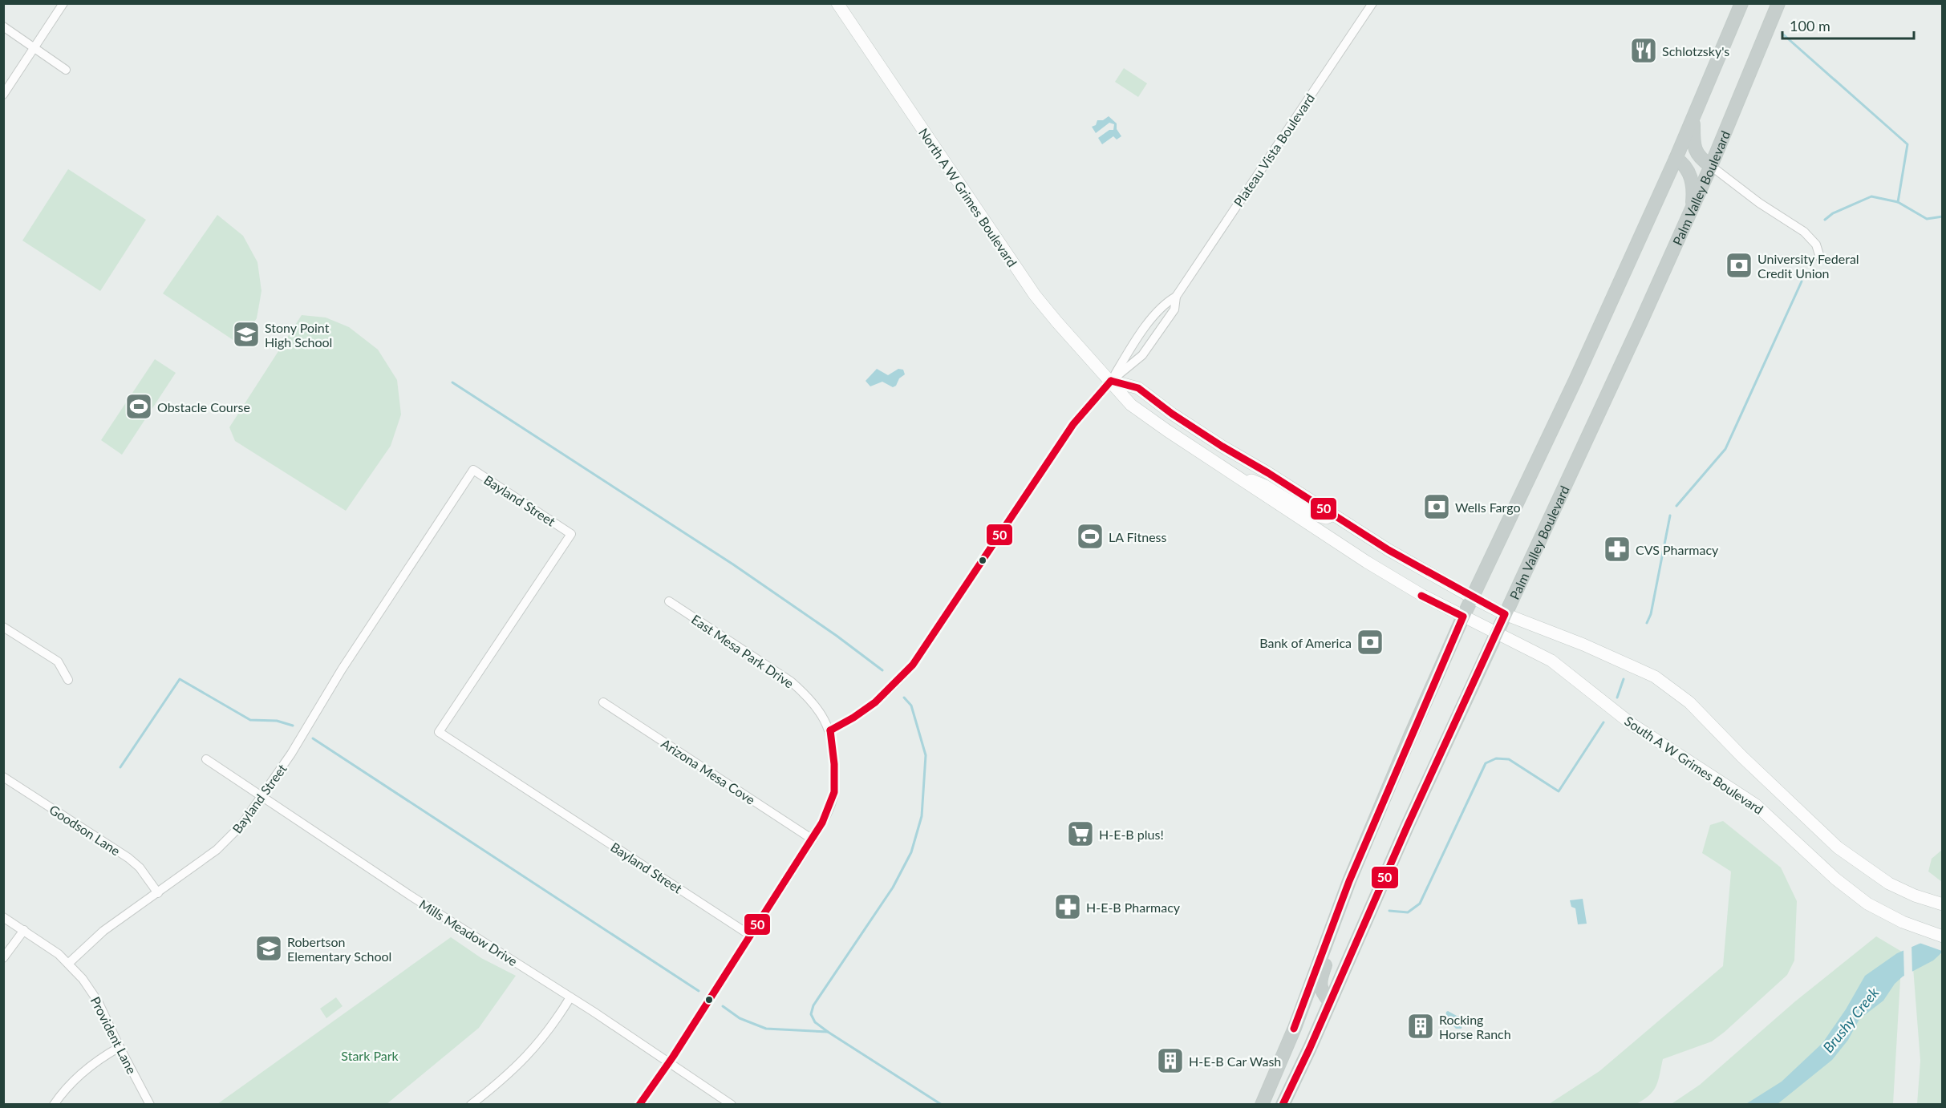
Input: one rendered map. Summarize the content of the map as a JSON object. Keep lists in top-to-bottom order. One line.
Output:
{"streets":{"highway":["Palm Valley Boulevard"],"main road":["North A W Grimes Boulevard","South A W Grimes Boulevard"],"street":["Plateau Vista Boulevard","Bayland Street","East Mesa Park Drive","Arizona Mesa Cove","Goodson Lane","Mills Meadow Drive","Provident Lane"]},"crossings":[["Plateau Vista Boulevard","North A W Grimes Boulevard"],["Plateau Vista Boulevard","East Mesa Park Drive"],["Palm Valley Boulevard","South A W Grimes Boulevard"],["North A W Grimes Boulevard","South A W Grimes Boulevard"],["Bayland Street","East Mesa Park Drive"],["Bayland Street","Goodson Lane"],["Bayland Street","Mills Meadow Drive"],["Bayland Street","Provident Lane"],["East Mesa Park Drive","Arizona Mesa Cove"],["East Mesa Park Drive","Mills Meadow Drive"]],"water":["Brushy Creek"],"parks":["Stark Park"],"places":{"restaurant":["Schlotzsky's"],"bank":["University Federal Credit Union","Wells Fargo","Bank of America"],"school or university":["Stony Point High School","Robertson Elementary School"],"sports":["Obstacle Course","LA Fitness"],"pharmacy":["CVS Pharmacy","H-E-B Pharmacy"],"supermarket":["H-E-B plus!"],"building":["Rocking Horse Ranch","H-E-B Car Wash"]},"lines":["transit line 50"],"scale_bar":"100 m"}
